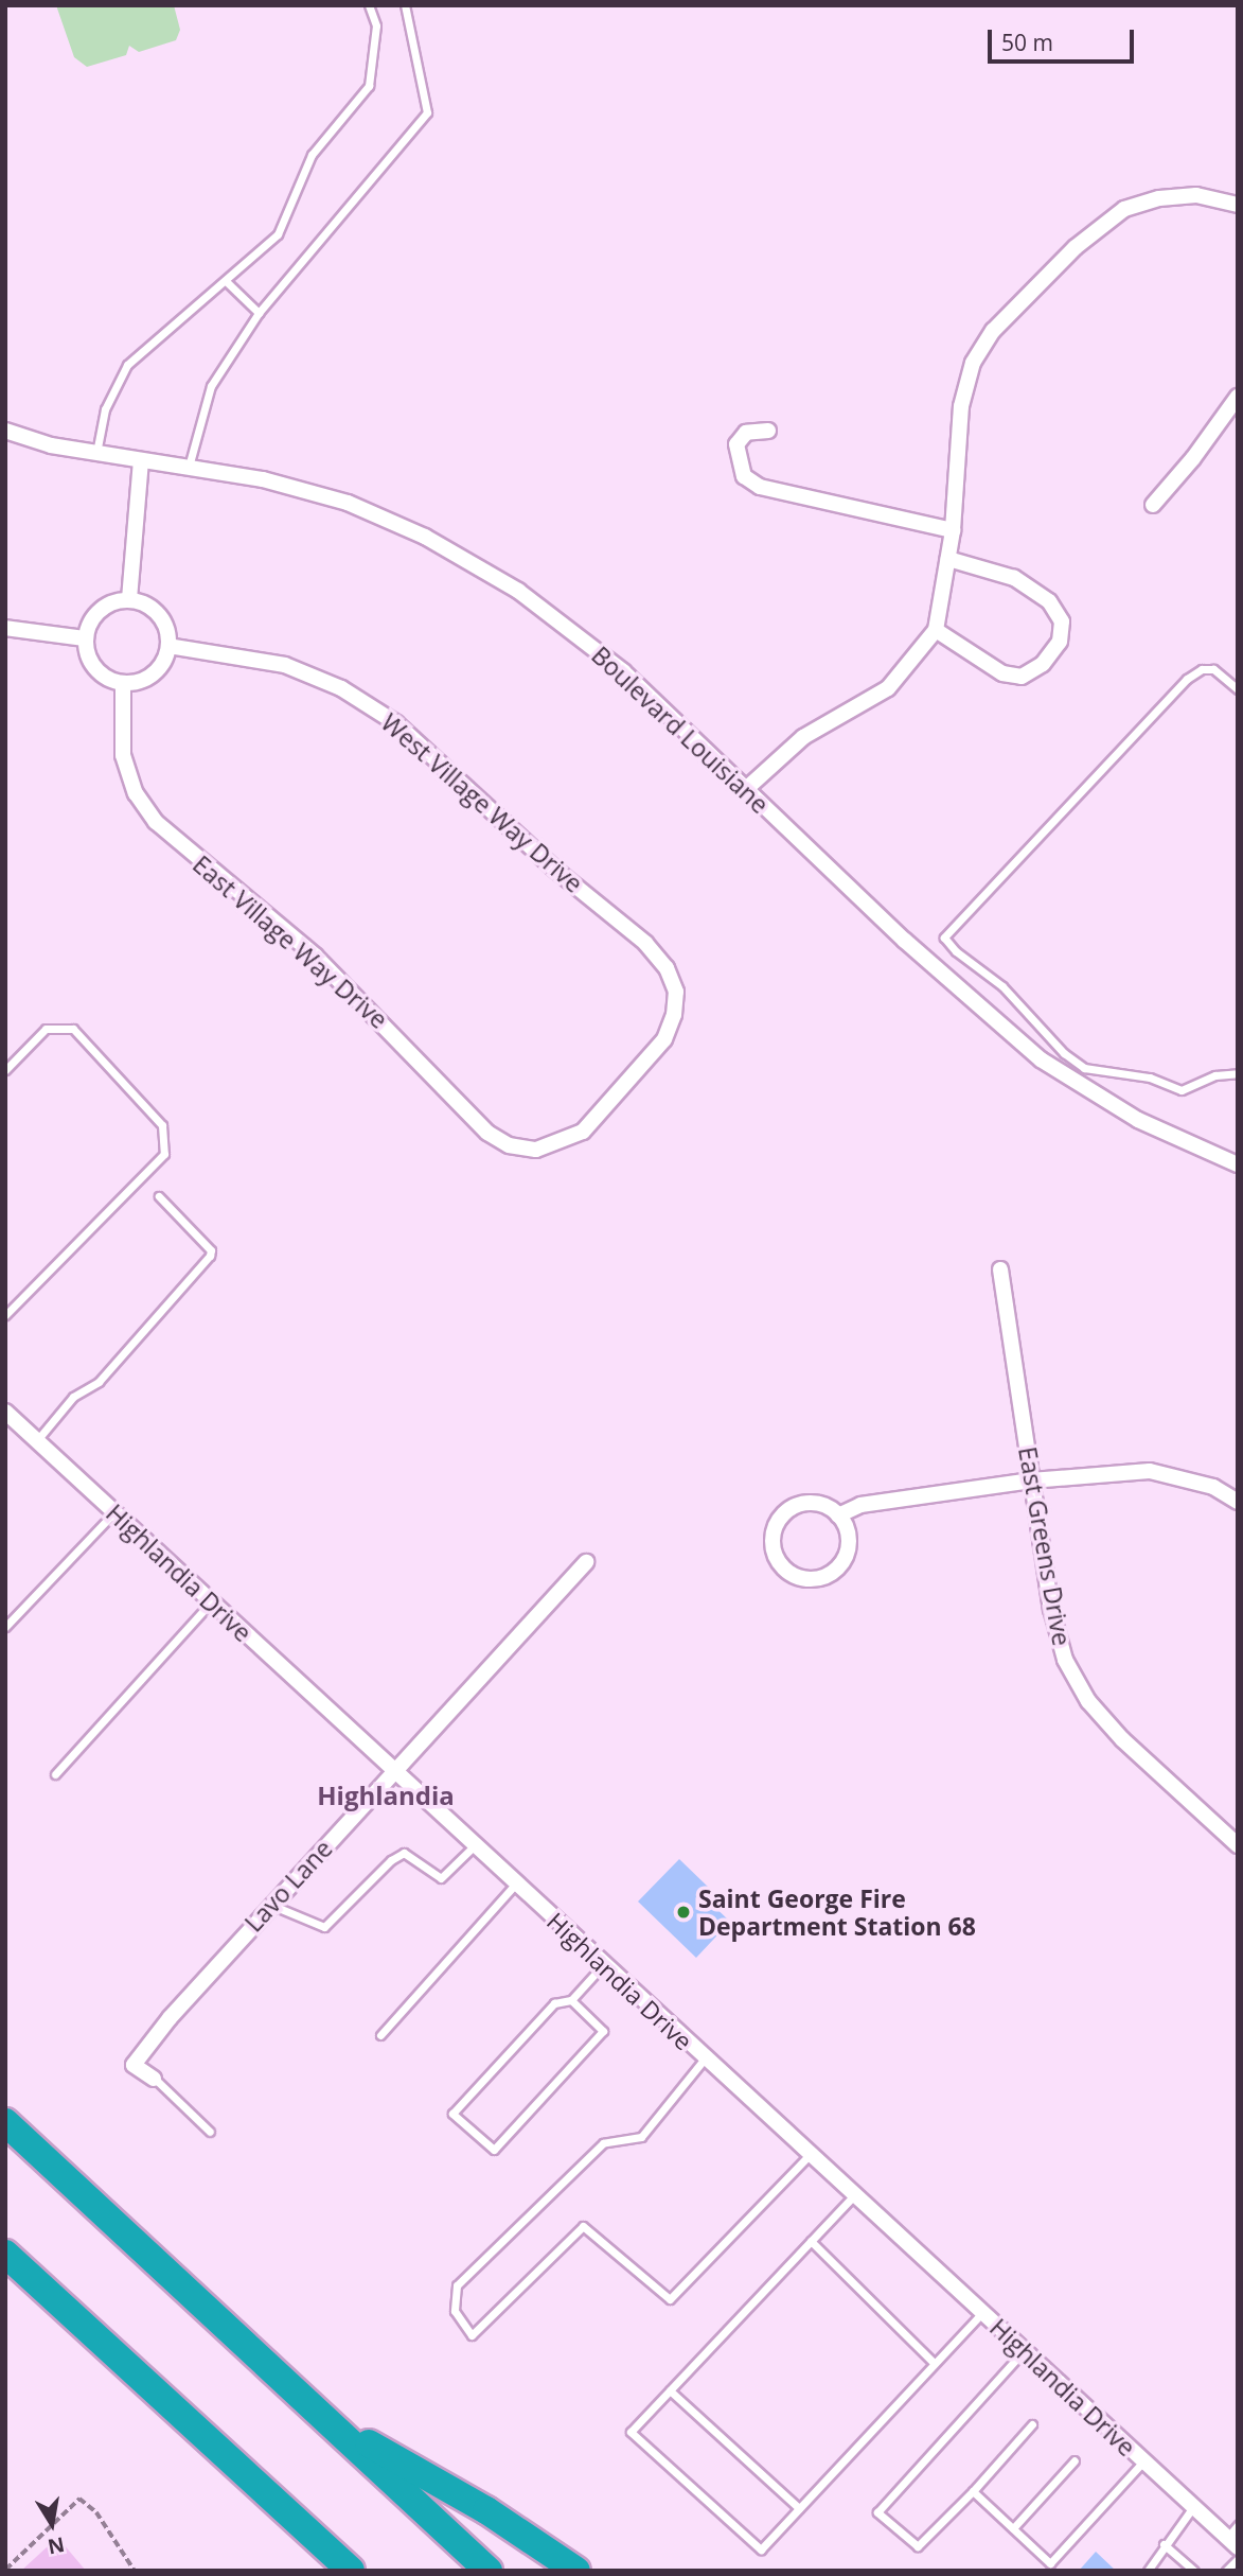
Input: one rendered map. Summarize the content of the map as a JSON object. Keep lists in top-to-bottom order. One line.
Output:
{"streets":{"street":["Boulevard Louisiane","West Village Way Drive","East Village Way Drive","East Greens Drive","Highlandia Drive","Lavo Lane"]},"crossings":[["West Village Way Drive","East Village Way Drive"],["Highlandia Drive","Lavo Lane"]],"districts":["Highlandia"],"places":["Saint George Fire Department Station 68"],"scale_bar":"50 m","north":"bottom"}
